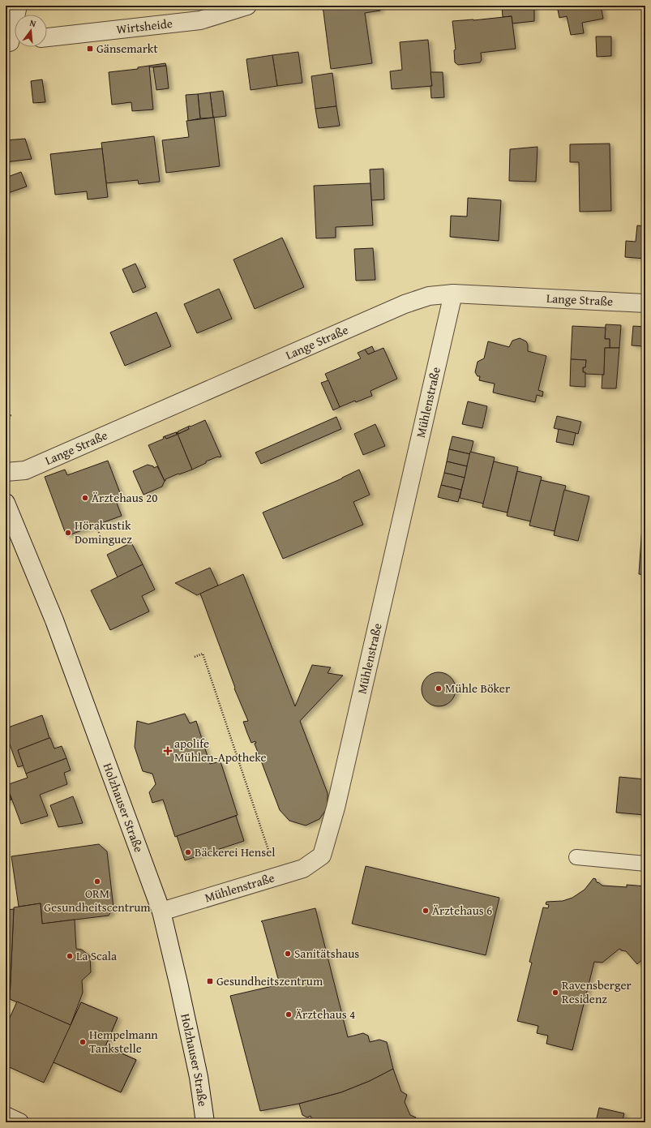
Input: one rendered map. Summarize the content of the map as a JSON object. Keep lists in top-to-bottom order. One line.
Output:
{"streets":{"street":["Wirtsheide","Lange Straße","Mühlenstraße","Holzhauser Straße"]},"crossings":[["Lange Straße","Mühlenstraße"],["Mühlenstraße","Holzhauser Straße"]],"places":{"transit":["Gänsemarkt","Gesundheitszentrum"],"other":["Ärztehaus 20","Hörakustik Dominguez","Mühle Böker","Bäckerei Hensel","ORM Gesundheitscentrum","Ärztehaus 6","Sanitätshaus","La Scala","Ravensberger Residenz","Ärztehaus 4","Hempelmann Tankstelle"],"health":["apolife Mühlen-Apotheke"]},"north":"top"}
